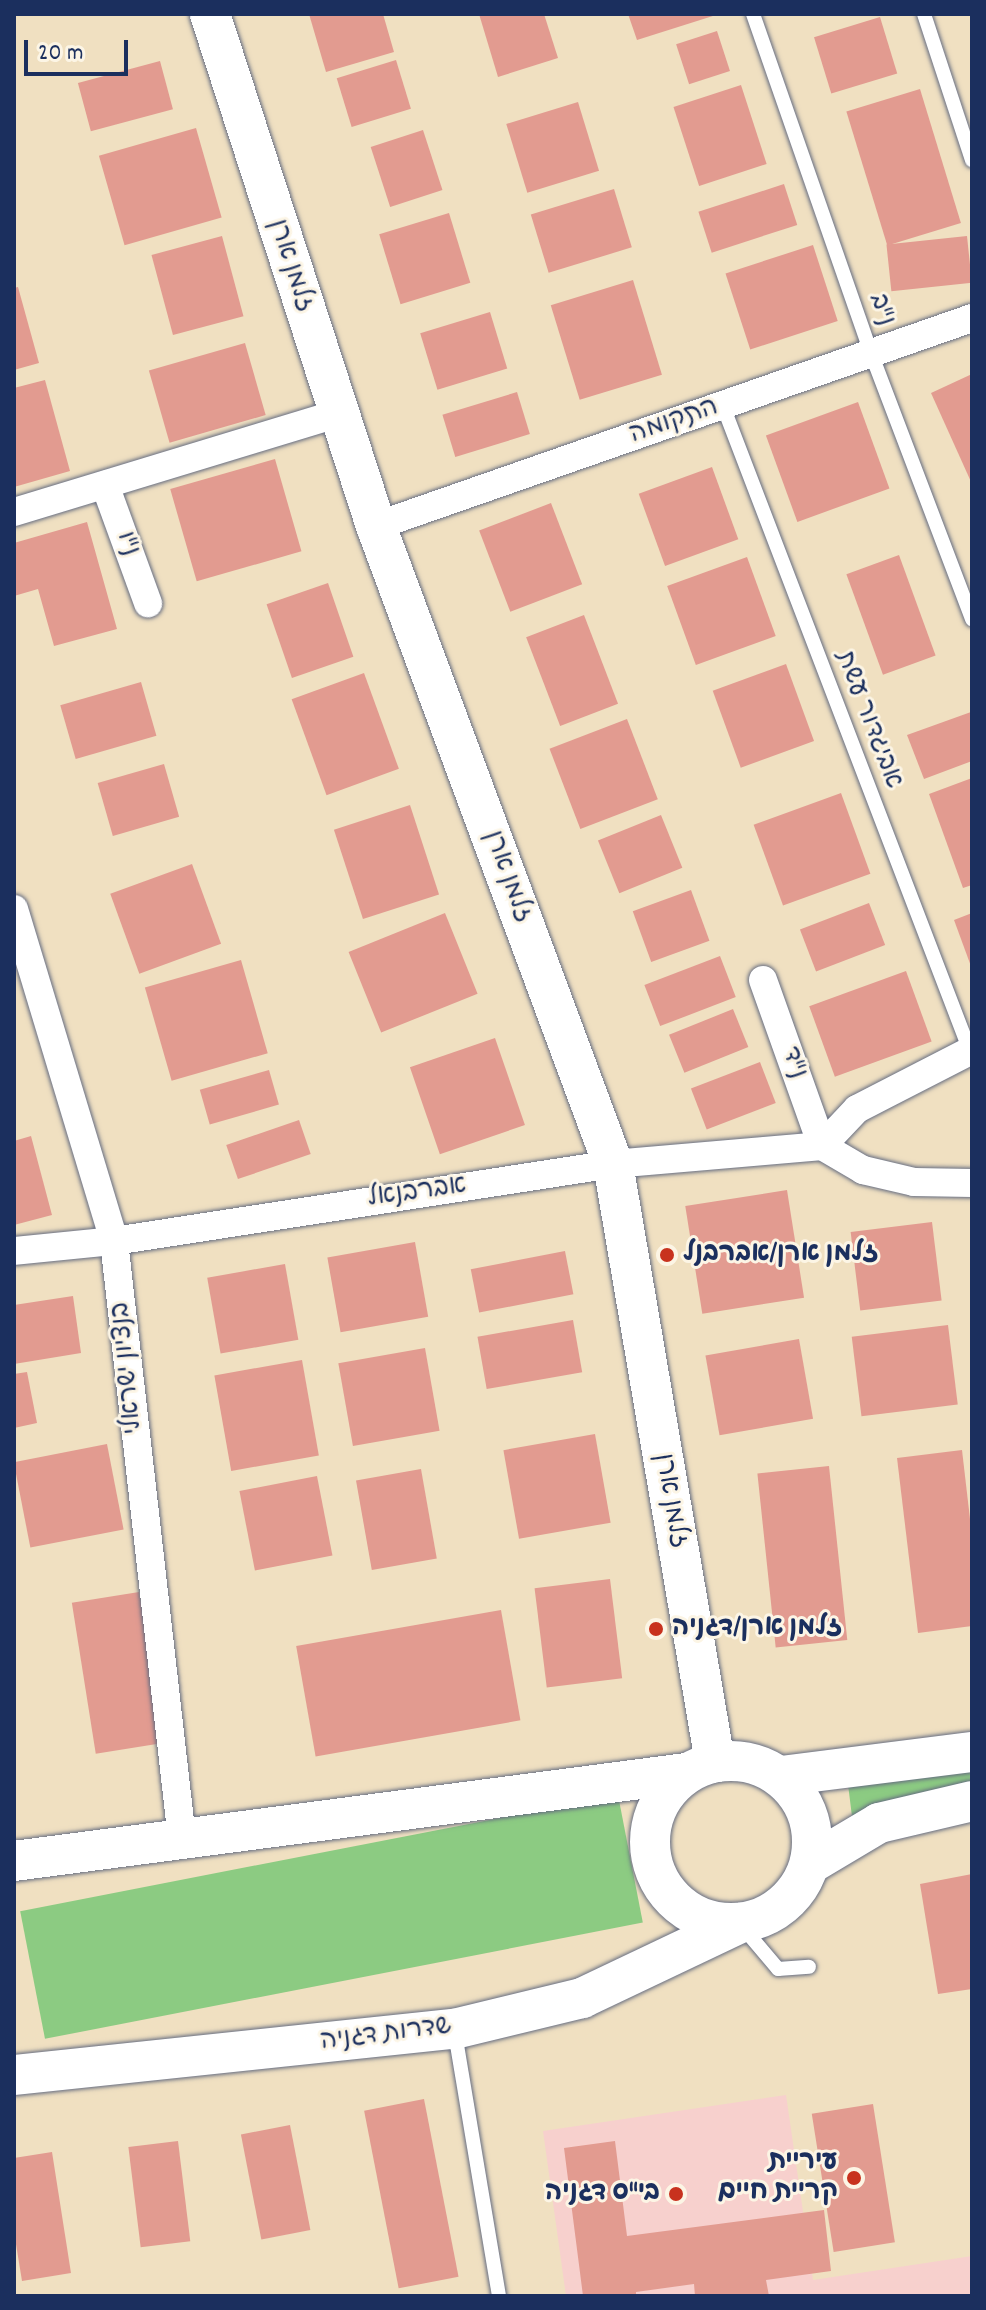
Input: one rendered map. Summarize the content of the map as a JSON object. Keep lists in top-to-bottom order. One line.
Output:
{"streets":{"street":["זלמן ארן","התקומה","נ\"ו","נ\"ד","אברבנאל","בנציון ישראלי","שדרות דגניה"],"lane":["נ\"ב","אביגדור עשת"]},"crossings":[["זלמן ארן","התקומה"],["זלמן ארן","אברבנאל"],["זלמן ארן","שדרות דגניה"],["נ\"ב","התקומה"],["התקומה","אביגדור עשת"],["נ\"ד","אברבנאל"],["אברבנאל","בנציון ישראלי"]],"places":["זלמן ארן/אברבנל","זלמן ארן/דגניה","עיריית קריית חיים","בי\"ס דגניה"],"scale_bar":"20 m"}
